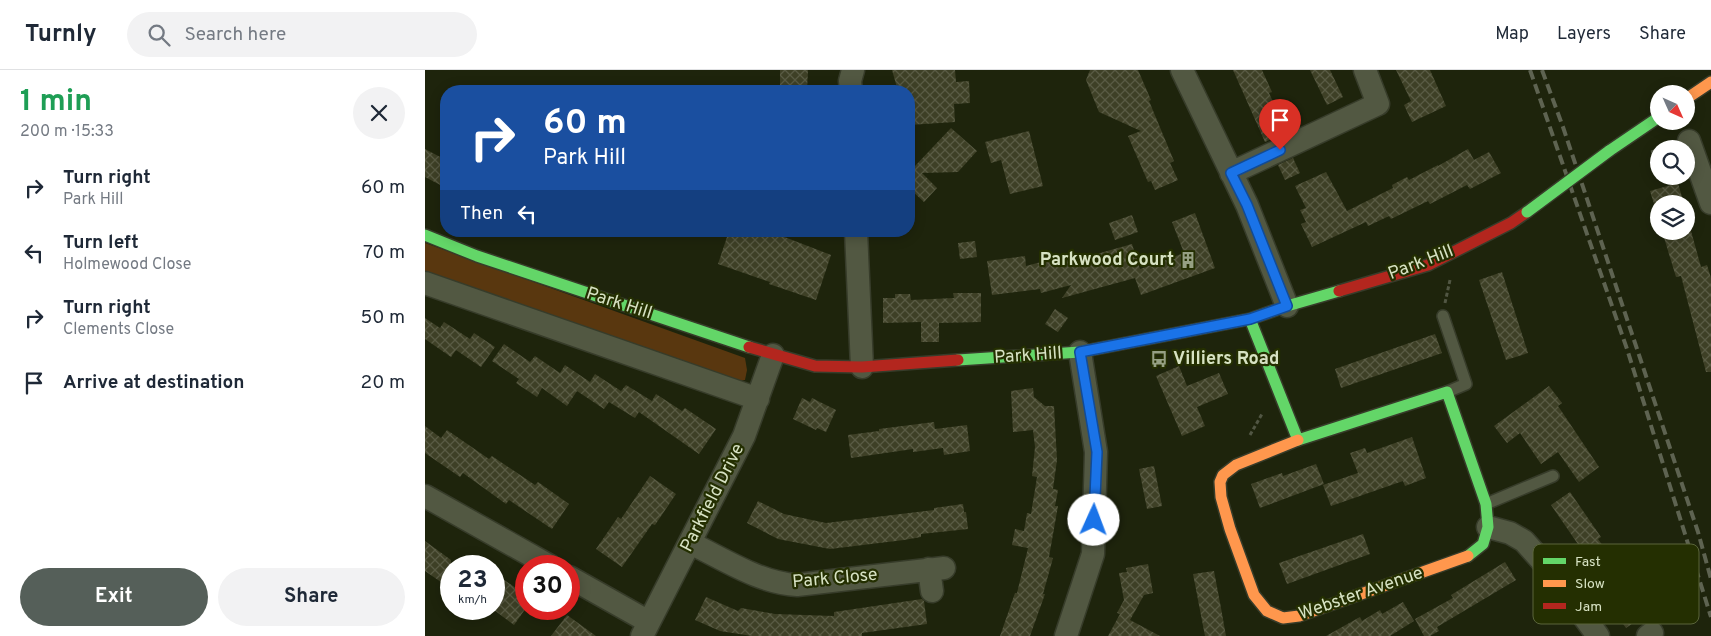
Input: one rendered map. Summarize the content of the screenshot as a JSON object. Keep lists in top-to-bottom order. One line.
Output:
{"streets":{"street":["Park Hill","Parkfield Drive","Park Close","Webster Avenue"]},"crossings":[["Park Hill","Parkfield Drive"],["Parkfield Drive","Park Close"]],"places":{"building":["Parkwood Court"],"bus stop":["Villiers Road"]},"legend":["Fast","Slow","Jam"],"north":"bottom right","page":{"header":"Turnly","search":"Search here","nav":["Map","Layers","Share"],"heading":["1 min","200 m · 15:33"],"turn":["60 m","Park Hill"],"list":[{"name":"Turn right","note":"Park Hill","value":"60 m"},{"name":"Turn left","note":"Holmewood Close","value":"70 m"},{"name":"Turn right","note":"Clements Close","value":"50 m"},{"name":"Arrive at destination","value":"20 m"}],"then":"Then","speed":"23 km/h","limit":"30","buttons":["Exit","Share"]}}
